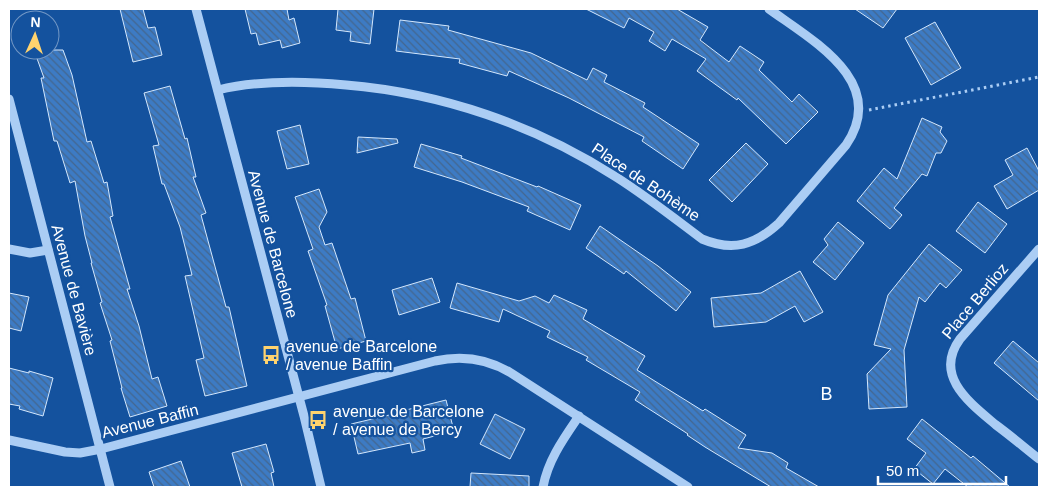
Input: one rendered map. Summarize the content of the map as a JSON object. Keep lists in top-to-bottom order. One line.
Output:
{"streets":{"street":["Place de Bohème","Avenue de Barcelone","Avenue de Bavière","Place Berlioz","Avenue Baffin"]},"crossings":[["Place de Bohème","Avenue de Barcelone"],["Avenue de Barcelone","Avenue Baffin"],["Avenue de Bavière","Avenue Baffin"]],"districts":["B"],"places":{"bus stop":["avenue de Barcelone / avenue Baffin","avenue de Barcelone / avenue de Bercy"]},"scale_bar":"50 m","north":"top"}
